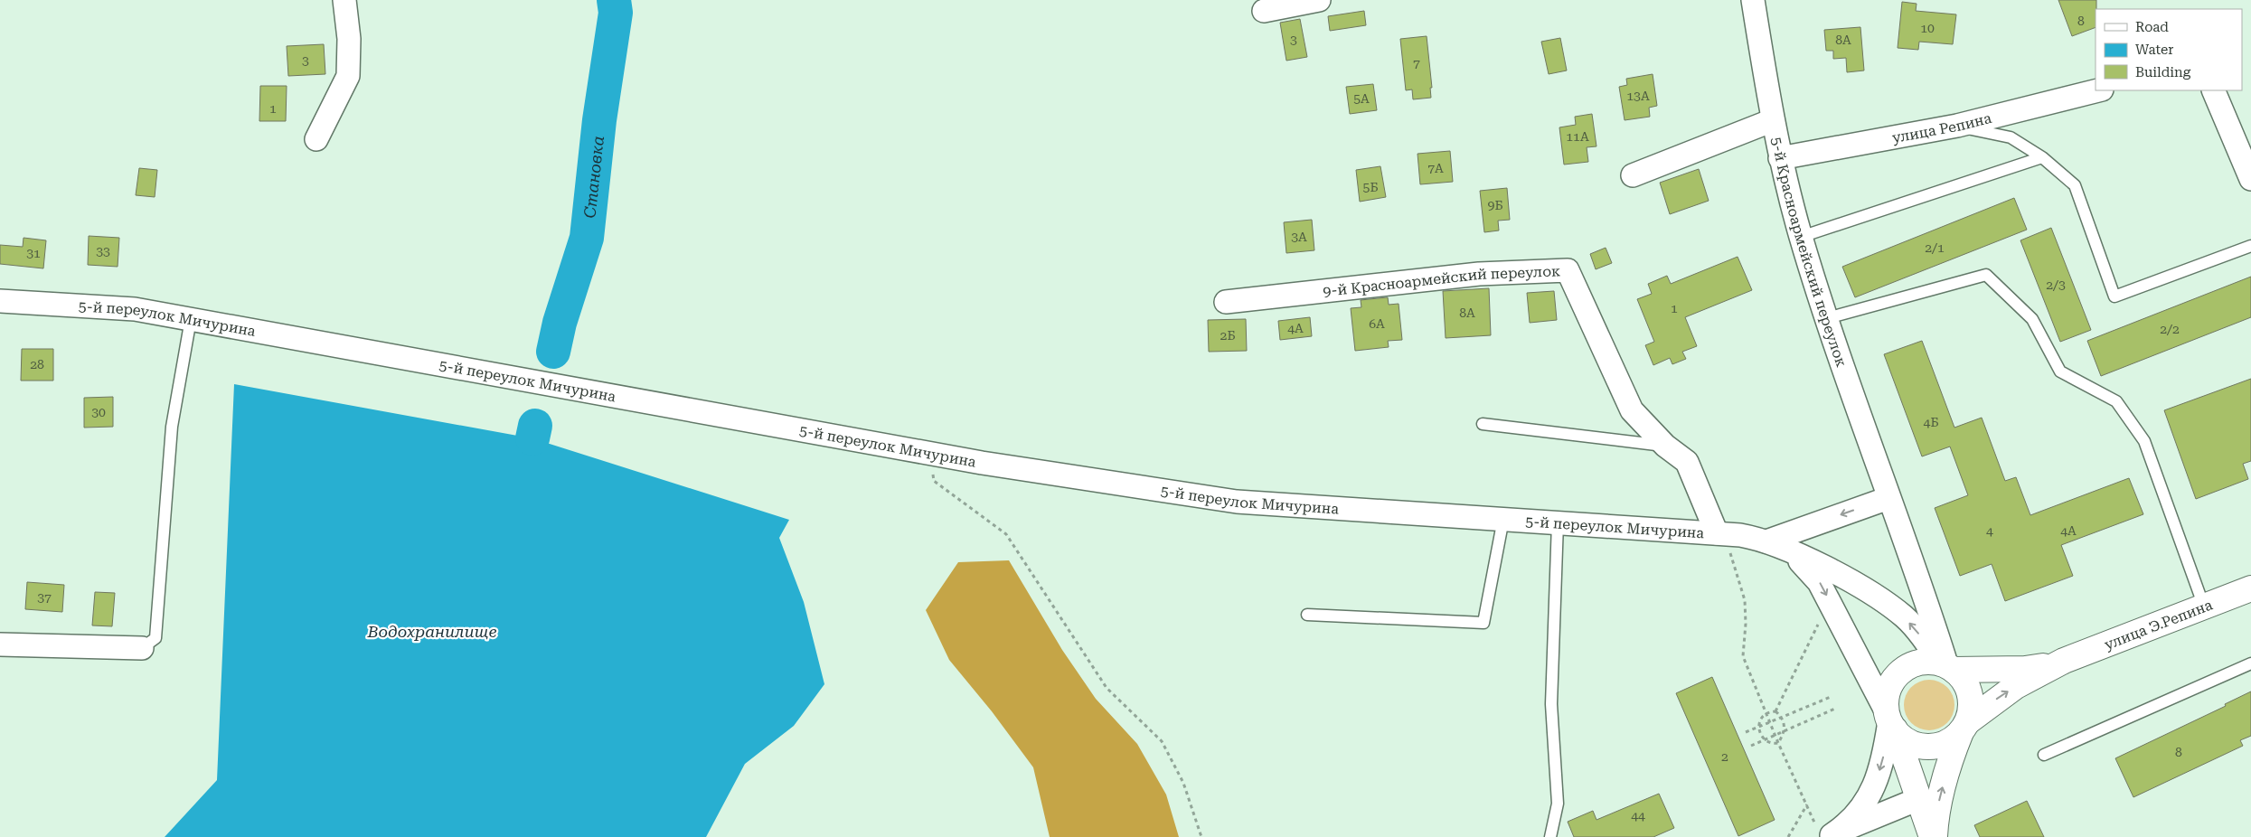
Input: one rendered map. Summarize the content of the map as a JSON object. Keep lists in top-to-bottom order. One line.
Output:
{"streets":{"street":["улица Репина","5-й Красноармейский переулок","9-й Красноармейский переулок","5-й переулок Мичурина","улица Э.Репина"]},"crossings":[["улица Репина","5-й Красноармейский переулок"],["5-й Красноармейский переулок","5-й переулок Мичурина"],["5-й Красноармейский переулок","улица Э.Репина"],["9-й Красноармейский переулок","5-й переулок Мичурина"],["5-й переулок Мичурина","улица Э.Репина"]],"water":["Становка","Водохранилище"],"house_numbers":["8","10","3","8А","3","7","13А","5А","1","11А","7А","5Б","9Б","3А","2/1","33","31","2/3","1","8А","6А","4А","2/2","2Б","28","30","4Б","4","4А","37","8","2","44"],"legend":["Road","Water","Building"]}
